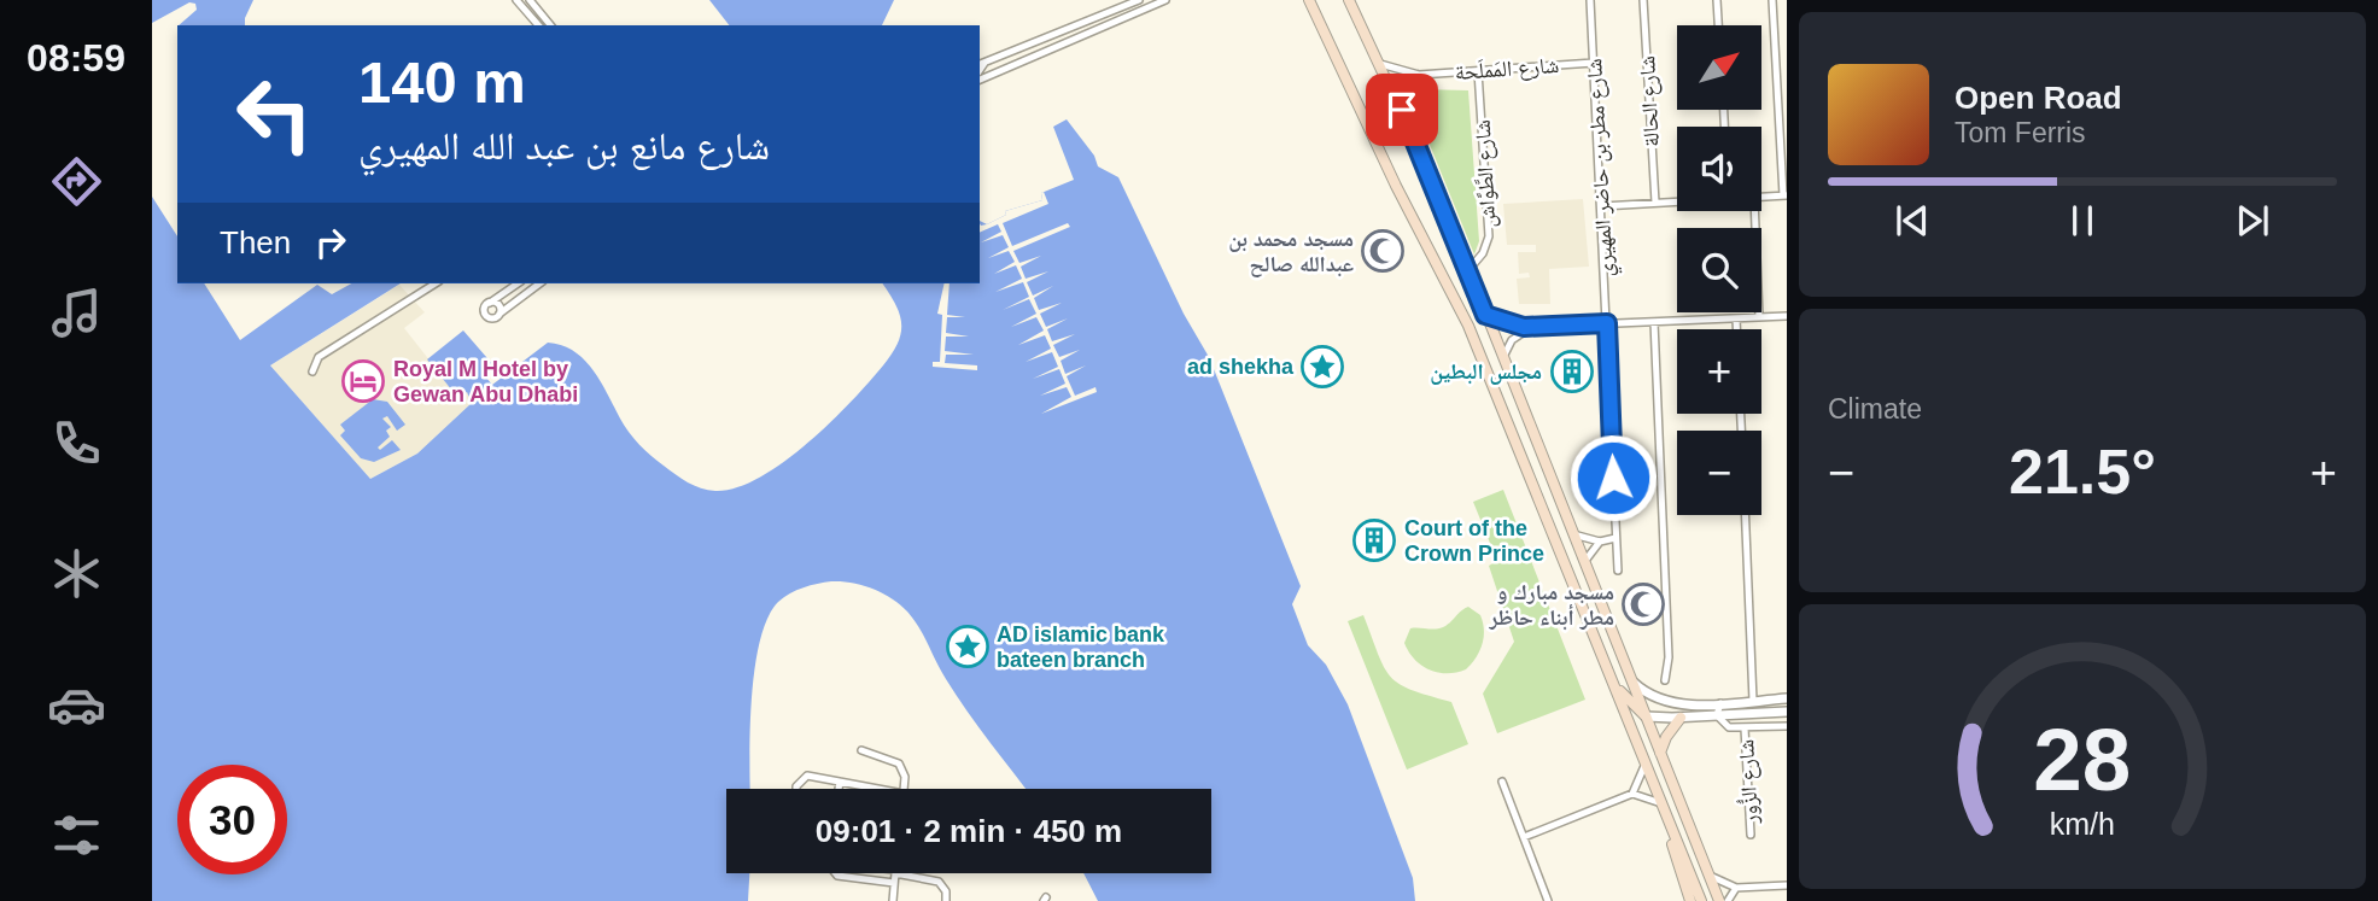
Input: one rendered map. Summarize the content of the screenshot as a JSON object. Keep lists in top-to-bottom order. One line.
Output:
{"streets":{"street":["شارع المَملَحة","شارع الحالة","شارع مطر بن حاضر المهيري","شارع الطَّوَّاش","شارع الزُّور"]},"crossings":[["شارع المَملَحة","شارع مطر بن حاضر المهيري"],["شارع المَملَحة","شارع الطَّوَّاش"]],"places":{"mosque":["مسجد محمد بن عبدالله صالح","مسجد مبارك و مطر أبناء حاظر"],"place":["ad shekha","AD islamic bank bateen branch"],"building":["مجلس البطين","Court of the Crown Prince"],"hotel":["Royal M Hotel by Gewan Abu Dhabi"]},"north":"top right","page":{"tabs":"08:59","map_buttons":["+","−"],"turn":["140 m","شارع مانع بن عبد الله المهيري"],"song":["Open Road","Tom Ferris"],"then":"Then","tile":"Climate","heat":["−","21.5°","+"],"limit":"30","trip":"09:01 · 2 min · 450 m","gauge":["28","km/h"]}}
